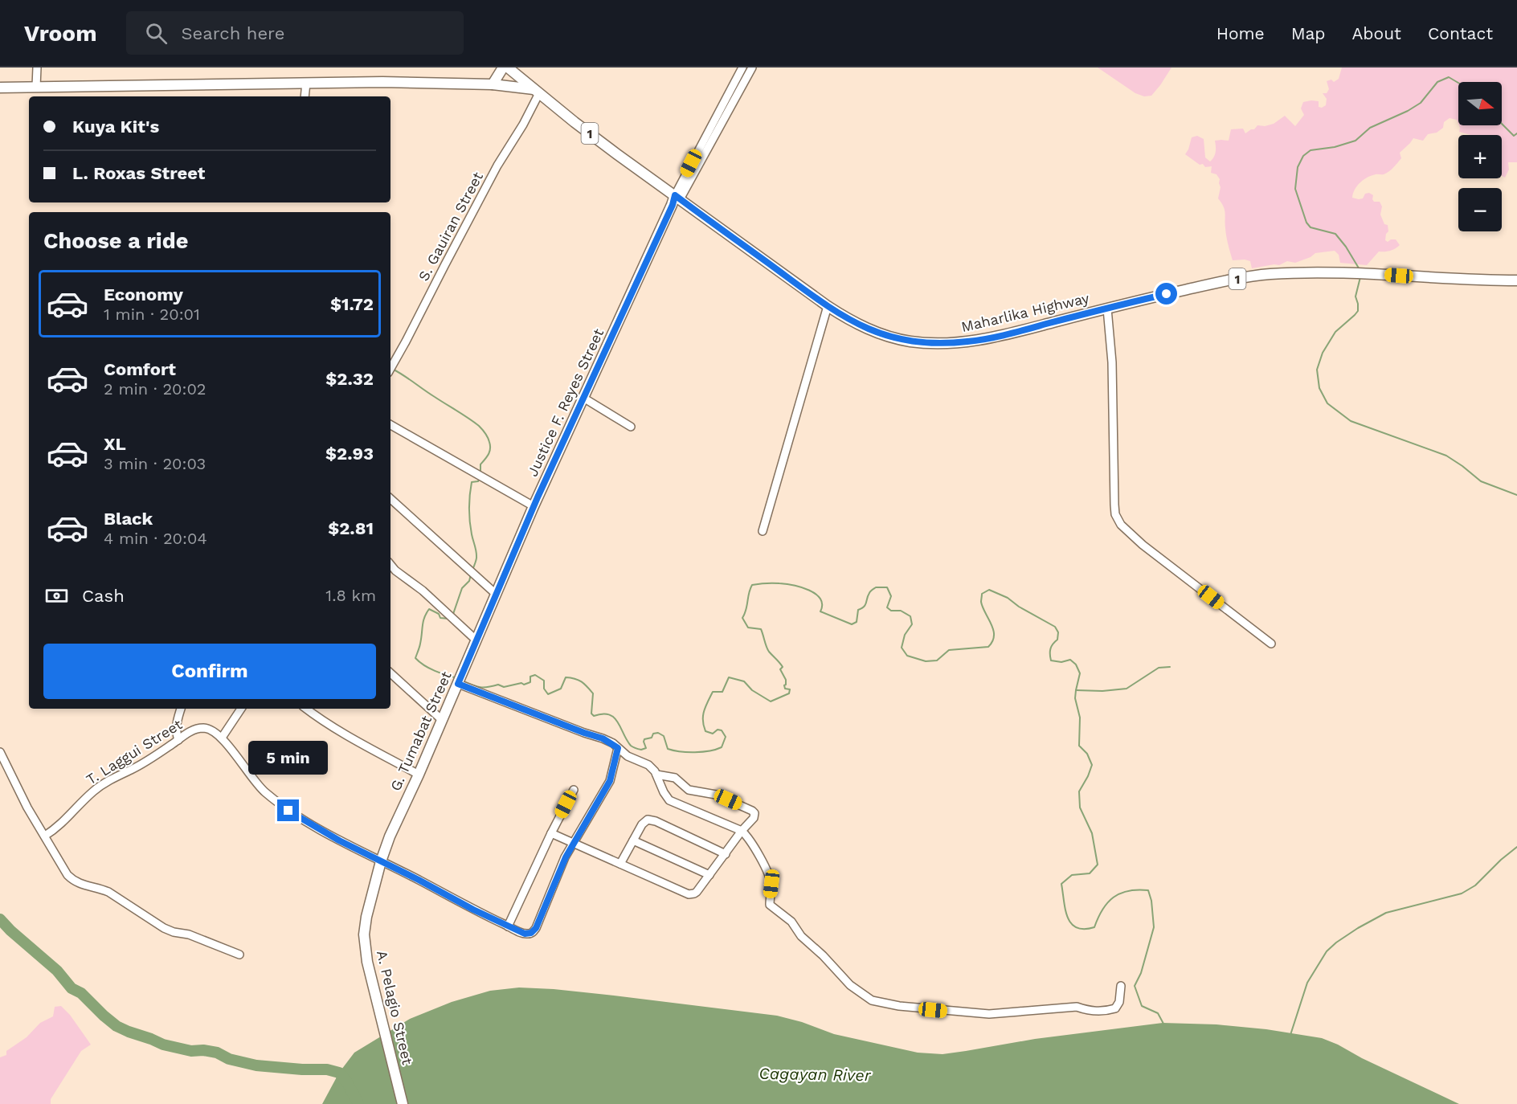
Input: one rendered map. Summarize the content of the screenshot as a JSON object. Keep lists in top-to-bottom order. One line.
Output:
{"streets":{"main road":["1","Maharlika Highway","Justice F. Reyes Street","G. Tumabat Street","A. Pelagio Street"],"street":["S. Gauiran Street","T. Laggui Street"]},"crossings":[["S. Gauiran Street","Maharlika Highway"],["Maharlika Highway","Justice F. Reyes Street"],["Justice F. Reyes Street","G. Tumabat Street"],["G. Tumabat Street","A. Pelagio Street"]],"water":["Cagayan River"],"north":"right","page":{"header":"Vroom","search":"Search here","nav":["Home","Map","About","Contact"],"map_buttons":["+","−"],"banner":["Kuya Kit's","L. Roxas Street"],"heading":"Choose a ride","list":[{"name":"Economy","note":"1 min · 20:01","value":"$1.72"},{"name":"Comfort","note":"2 min · 20:02","value":"$2.32"},{"name":"XL","note":"3 min · 20:03","value":"$2.93"},{"name":"Black","note":"4 min · 20:04","value":"$2.81"}],"pay":["Cash","1.8 km"],"buttons":"Confirm","bubble":"5 min"}}
